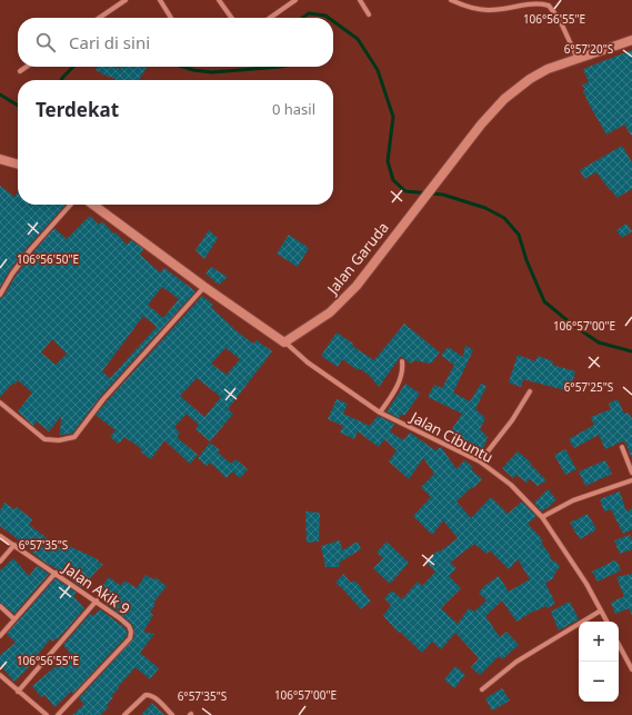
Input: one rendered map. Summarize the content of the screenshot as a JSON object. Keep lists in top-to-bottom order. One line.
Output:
{"streets":{"street":["Jalan Garuda","Jalan Cibuntu","Jalan Akik 9"]},"crossings":[["Jalan Garuda","Jalan Cibuntu"]],"page":{"search":"Cari di sini","heading":["Terdekat","0 hasil"],"map_buttons":["+","−"]},"coordinates":["106°56'55\"E","6°57'20\"S","106°56'50\"E","106°57'00\"E","6°57'25\"S","6°57'35\"S"]}
